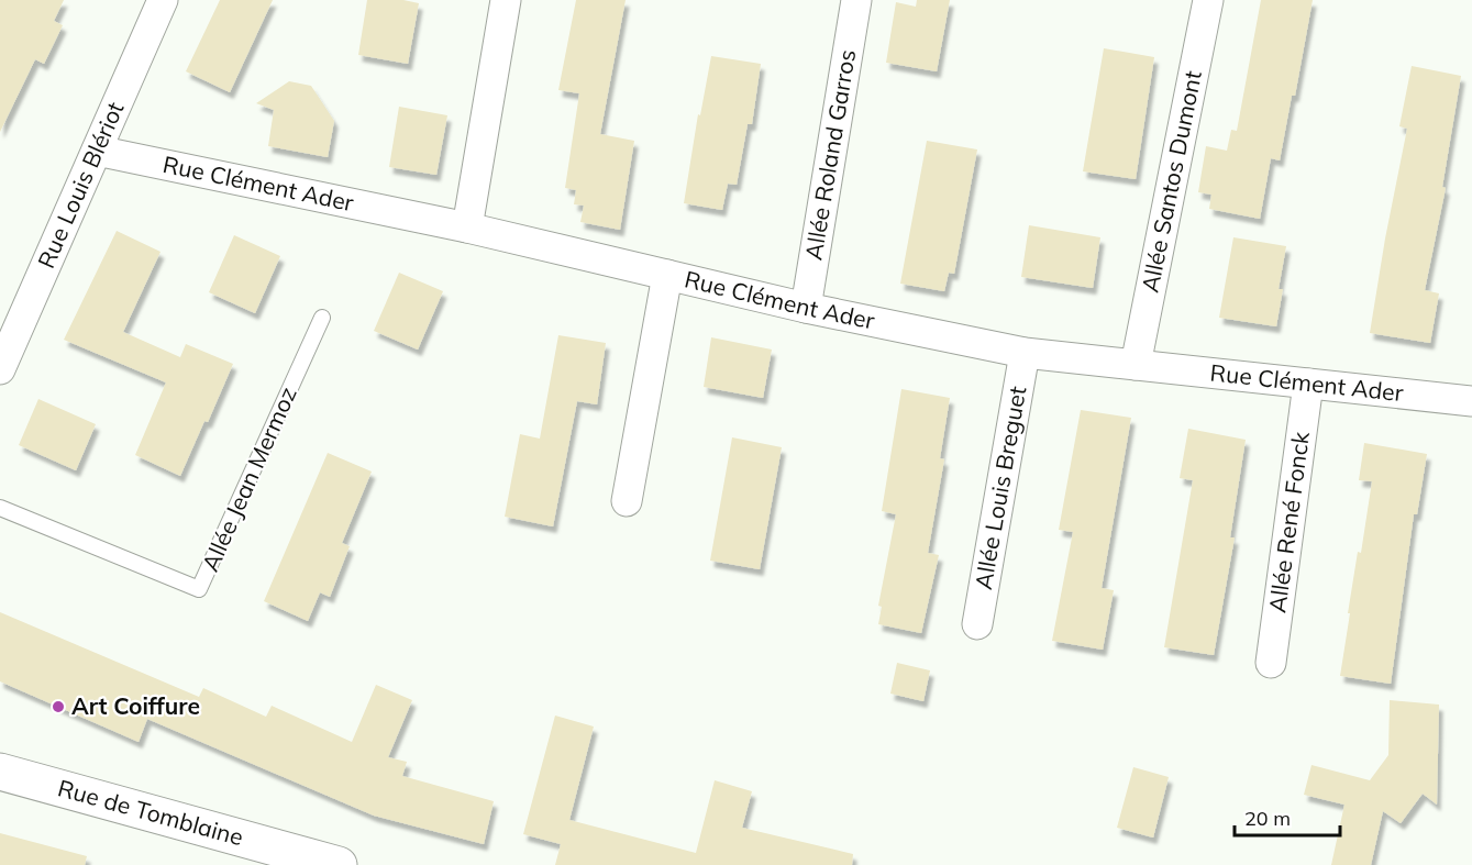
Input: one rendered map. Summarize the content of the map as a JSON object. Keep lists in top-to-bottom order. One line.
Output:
{"streets":{"main road":["Rue de Tomblaine"],"street":["Allée Roland Garros","Allée Santos Dumont","Rue Louis Blériot","Rue Clément Ader","Allée Louis Breguet","Allée René Fonck"],"lane":["Allée Jean Mermoz"]},"crossings":[["Allée Roland Garros","Rue Clément Ader"],["Allée Santos Dumont","Rue Clément Ader"],["Rue Louis Blériot","Rue Clément Ader"],["Rue Clément Ader","Allée Louis Breguet"],["Rue Clément Ader","Allée René Fonck"]],"places":["Art Coiffure"],"scale_bar":"20 m"}
